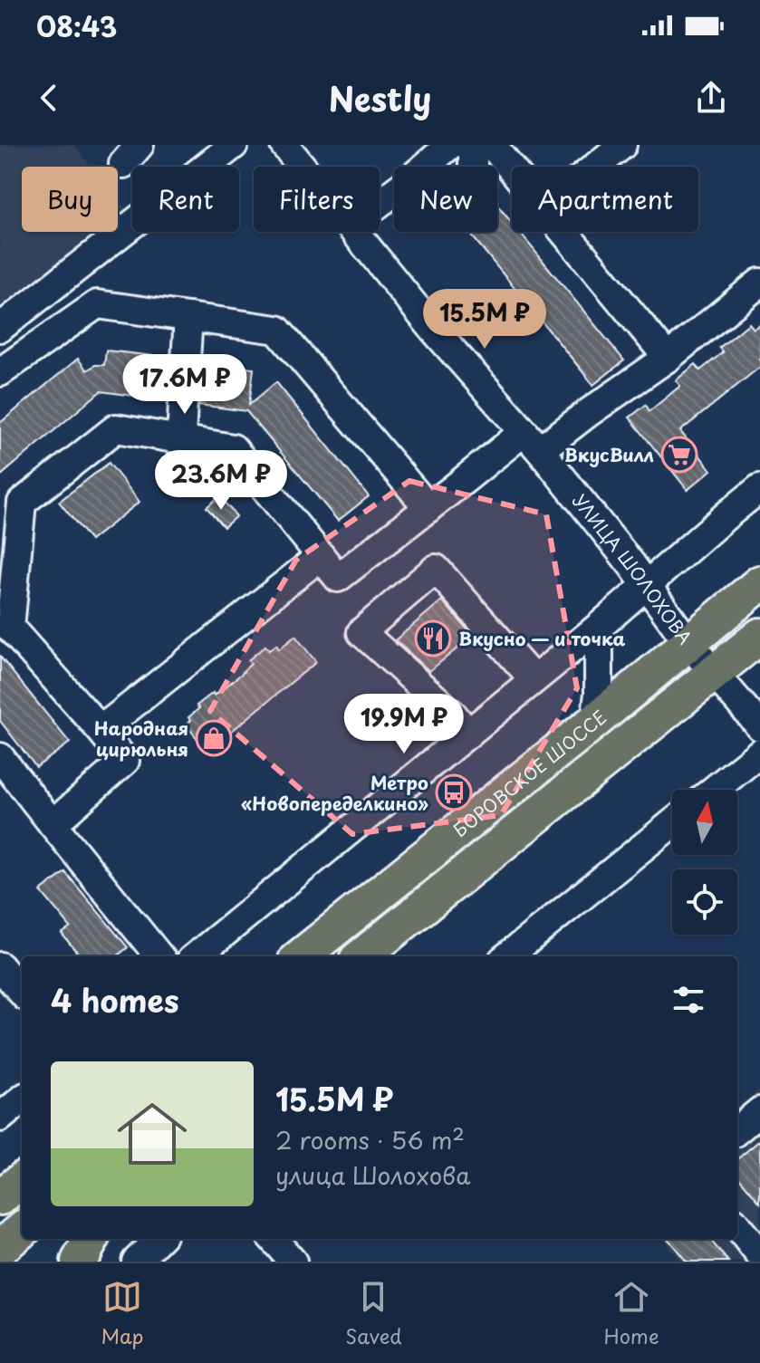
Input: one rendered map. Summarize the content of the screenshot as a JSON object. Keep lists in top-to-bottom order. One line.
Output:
{"streets":{"main road":["БОРОВСКОЕ ШОССЕ"],"street":["УЛИЦА ШОЛОХОВА"]},"crossings":[["УЛИЦА ШОЛОХОВА","БОРОВСКОЕ ШОССЕ"]],"places":{"supermarket":["ВкусВилл"],"restaurant":["Вкусно — и точка"],"shop":["Народная цирюльня"],"bus stop":["Метро «Новопеределкино»"]},"north":"top","page":{"status":"08:43","header":"Nestly","chip":["Buy","Rent","Filters","New","Apartment"],"price":["15.5M ₽","17.6M ₽","23.6M ₽","19.9M ₽"],"heading":"4 homes","list":[{"name":"15.5M ₽","note":"2 rooms · 56 m² · улица Шолохова"}],"tabs":["Map","Saved","Home"]}}
